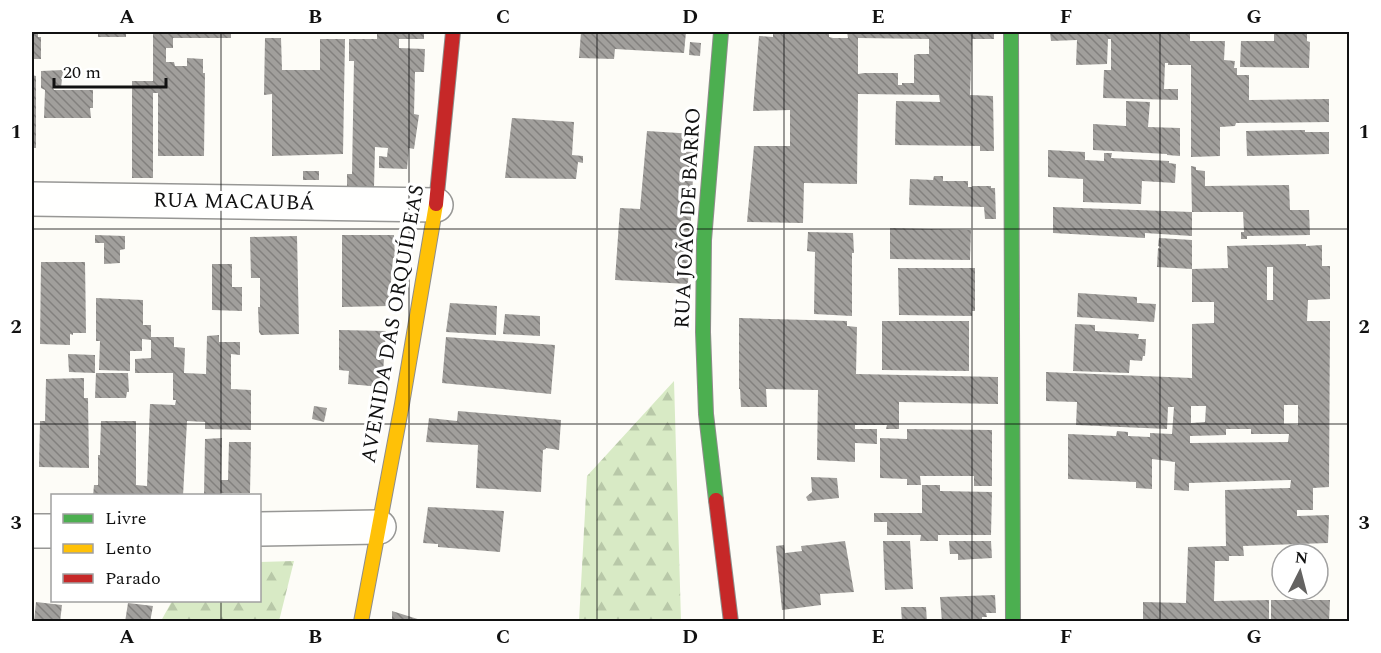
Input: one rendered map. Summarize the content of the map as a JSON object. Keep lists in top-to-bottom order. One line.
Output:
{"streets":{"street":["RUA MACAUBÁ","RUA JOÃO DE BARRO","AVENIDA DAS ORQUÍDEAS"]},"crossings":[["RUA MACAUBÁ","AVENIDA DAS ORQUÍDEAS"]],"legend":["Livre","Lento","Parado"],"scale_bar":"20 m","north":"top","grid":{"columns":["A","B","C","D","E","F","G"],"rows":["1","2","3"]}}
